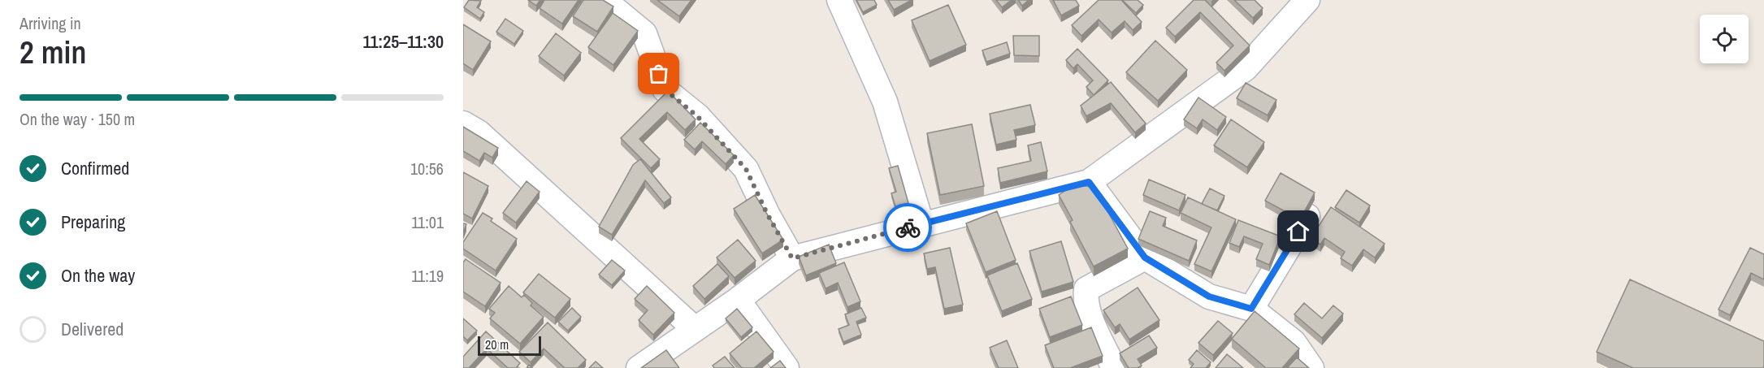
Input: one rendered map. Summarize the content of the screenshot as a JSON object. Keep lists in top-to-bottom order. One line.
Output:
{"scale_bar":"20 m","page":{"heading":["2 min","Arriving in","11:25–11:30"],"bar":"On the way · 150 m","list":[["Confirmed","10:56"],["Preparing","11:01"],["On the way","11:19"],"Delivered"],"scale":"20 m"}}
